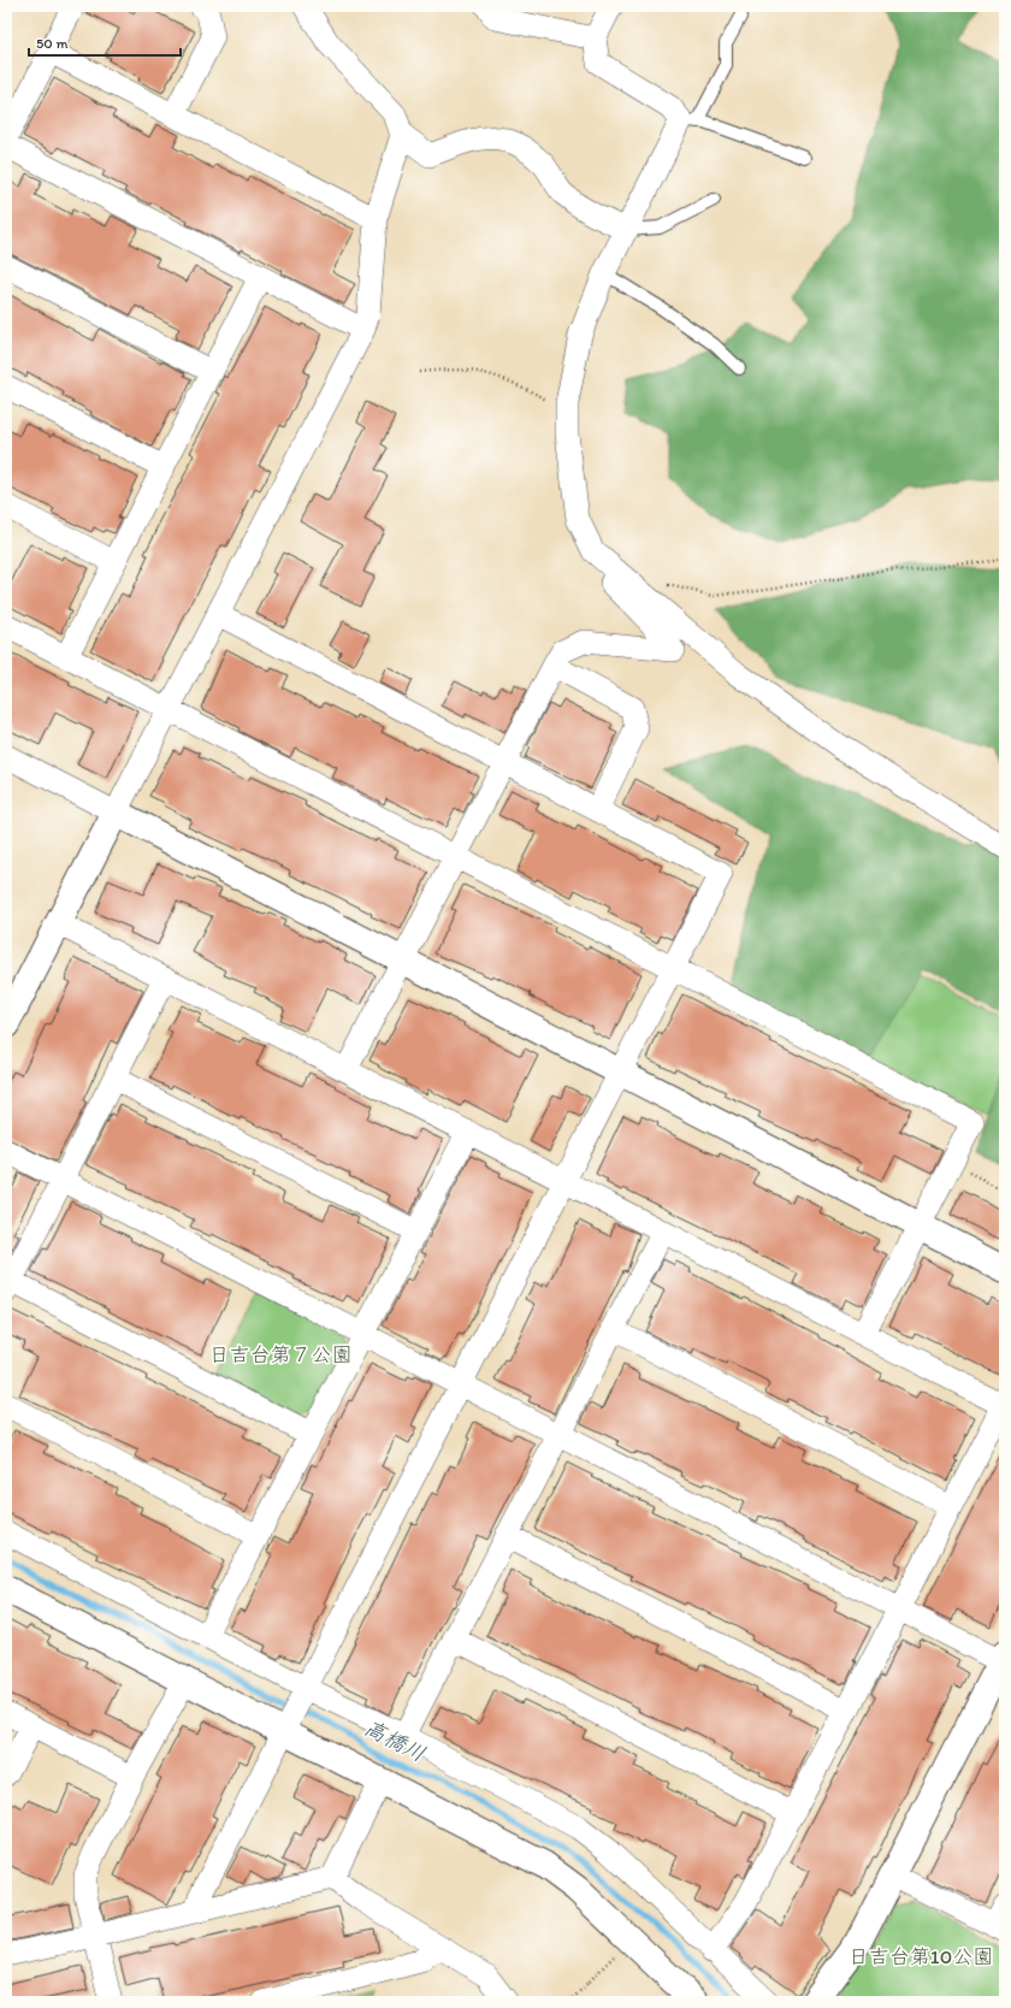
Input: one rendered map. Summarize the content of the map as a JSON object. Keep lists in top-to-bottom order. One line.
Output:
{"water":["高橋川"],"parks":["日吉台第７公園","日吉台第10公園"],"scale_bar":"50 m"}
